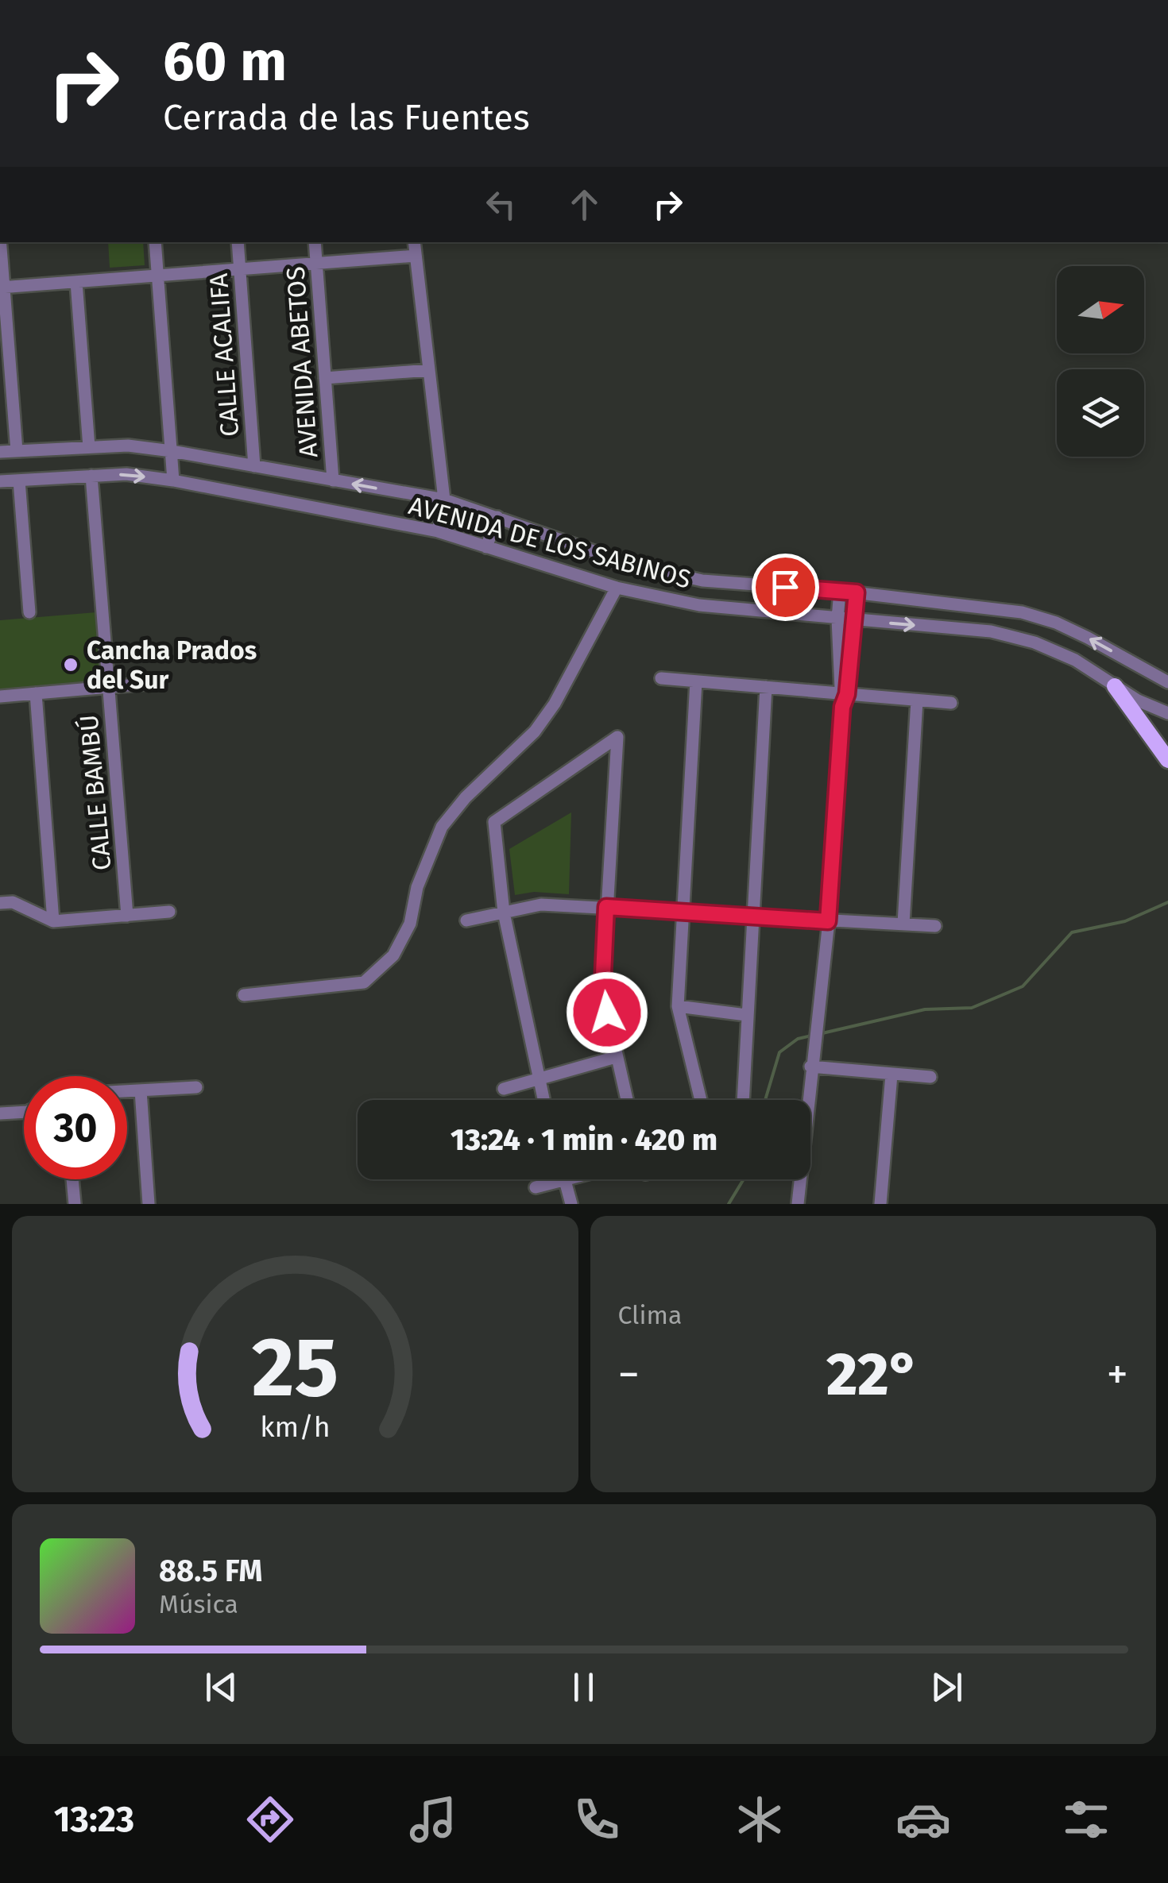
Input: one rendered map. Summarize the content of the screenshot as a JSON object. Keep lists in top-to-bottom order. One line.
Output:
{"streets":{"street":["CALLE ACALIFA","AVENIDA ABETOS","AVENIDA DE LOS SABINOS","CALLE BAMBÚ"]},"crossings":[["CALLE ACALIFA","AVENIDA DE LOS SABINOS"],["AVENIDA ABETOS","AVENIDA DE LOS SABINOS"],["AVENIDA DE LOS SABINOS","CALLE BAMBÚ"]],"places":["Cancha Prados del Sur"],"north":"right","page":{"turn":["60 m","Cerrada de las Fuentes"],"limit":"30","trip":"13:24 · 1 min · 420 m","tile":"Clima","heat":["−","22°","+"],"song":["88.5 FM","Música"],"tabs":"13:23","gauge":["25","km/h"]}}
